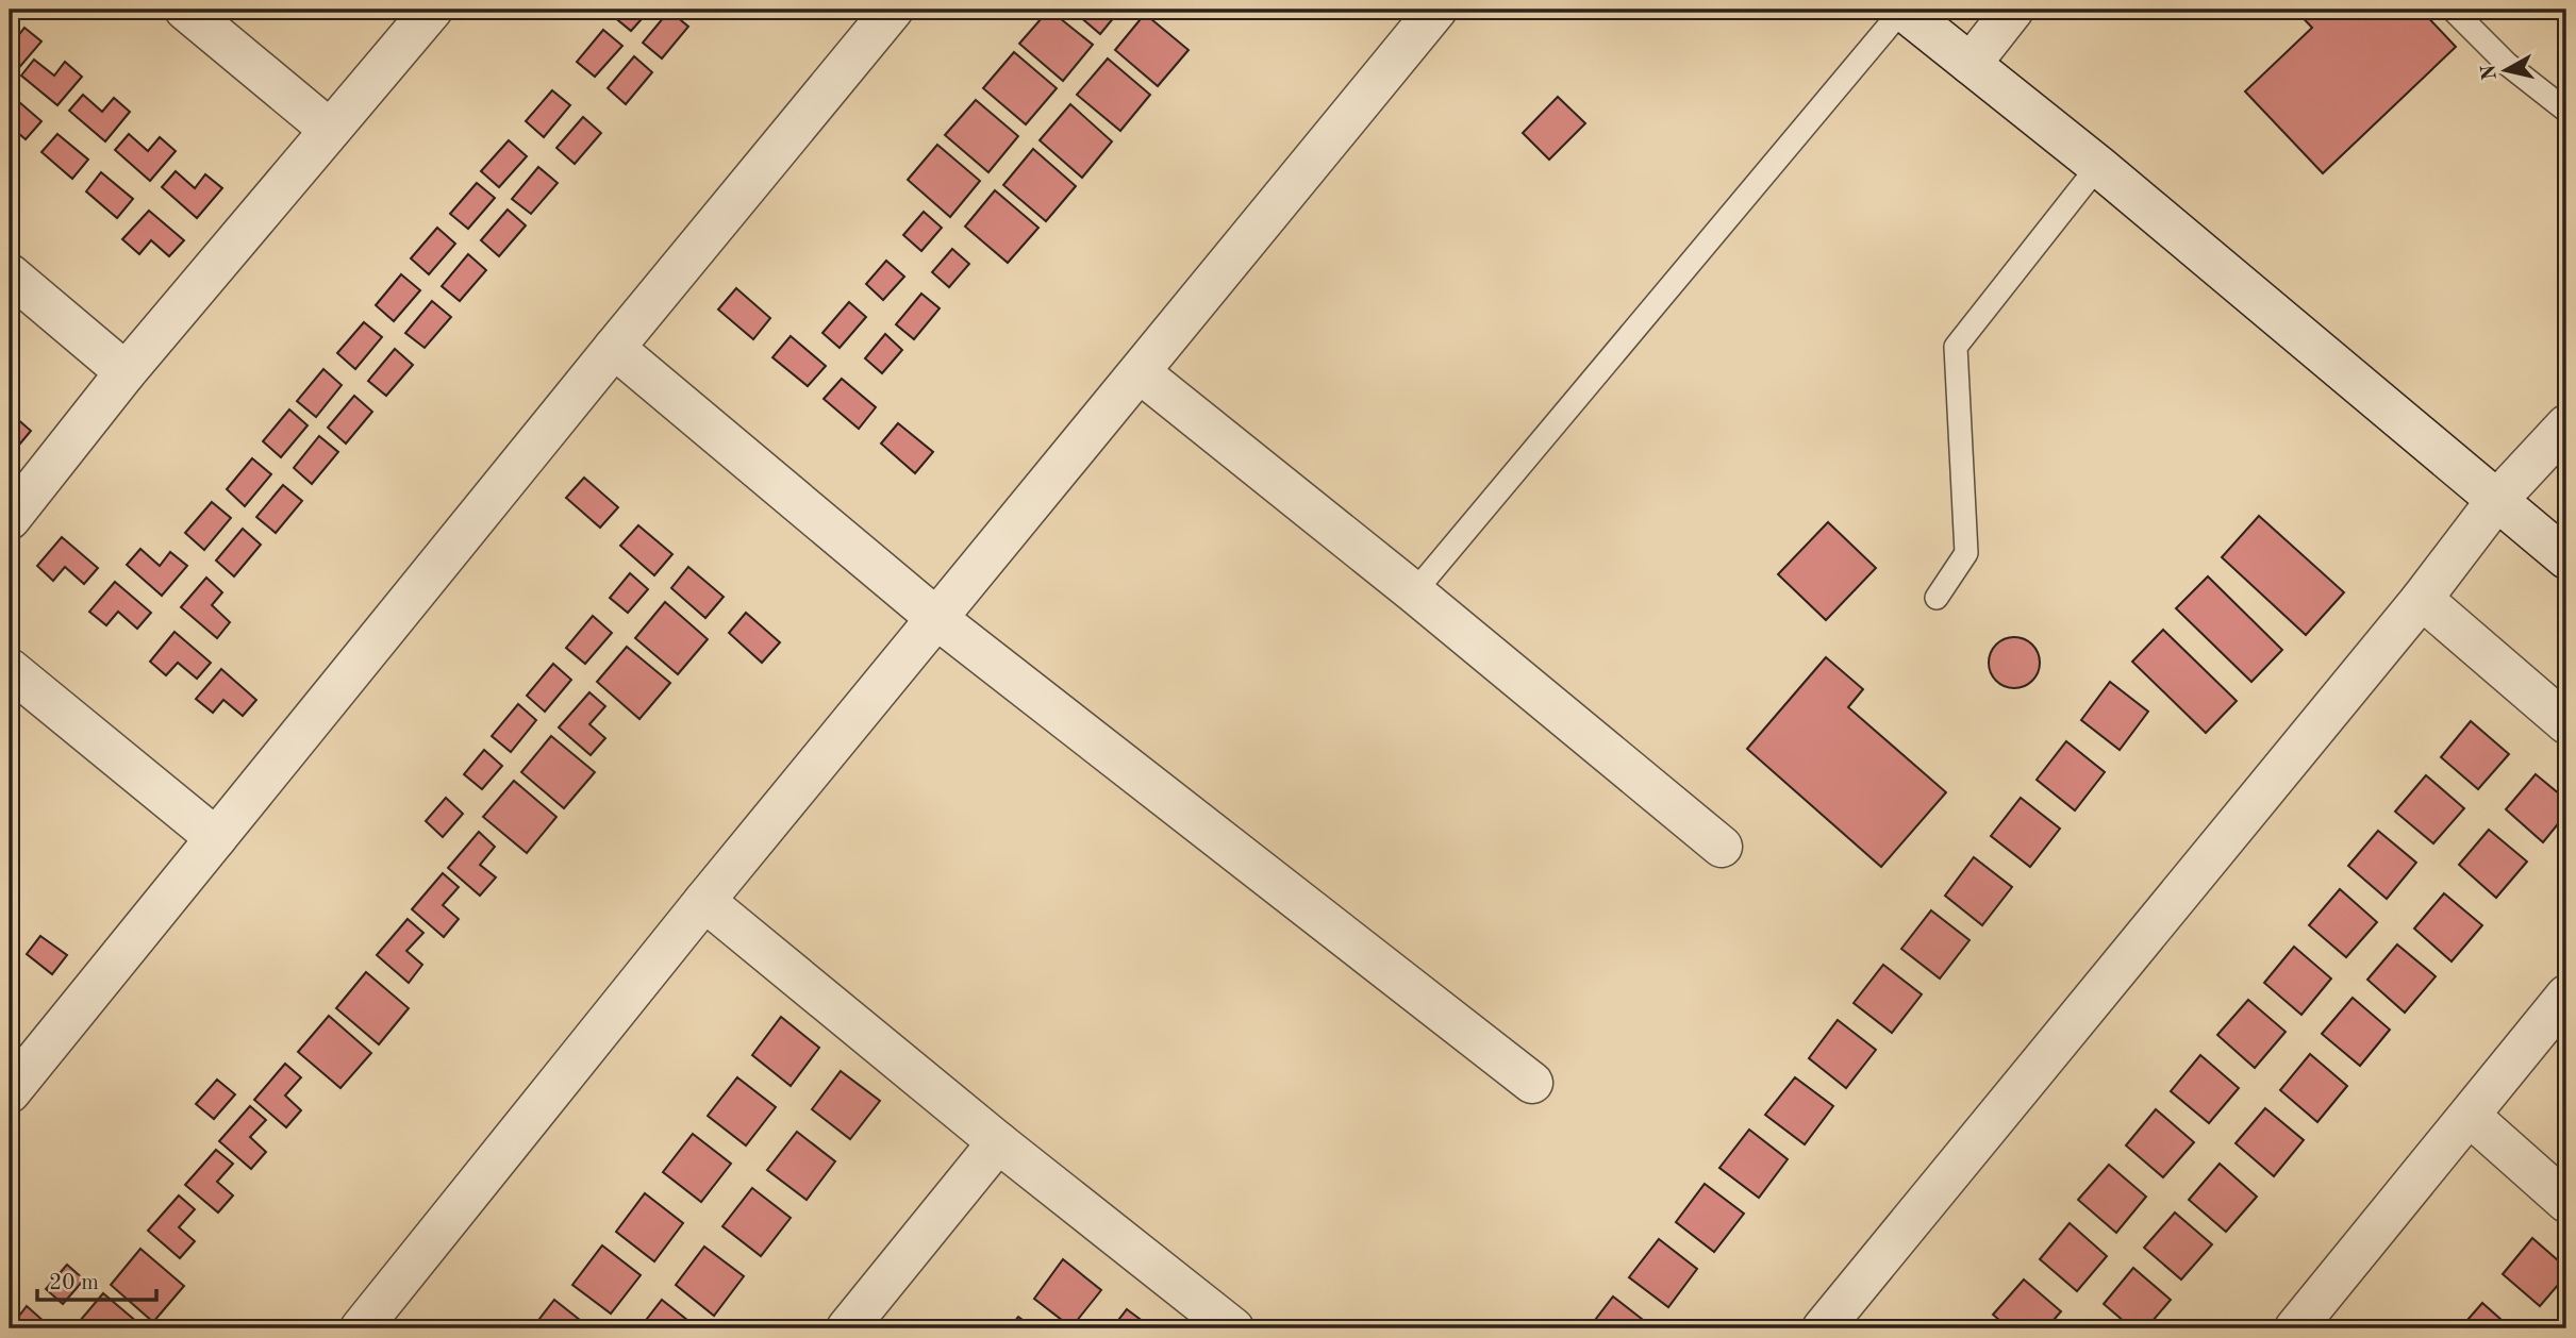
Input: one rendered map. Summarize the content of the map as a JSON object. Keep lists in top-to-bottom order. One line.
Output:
{"scale_bar":"20 m","north":"left"}
